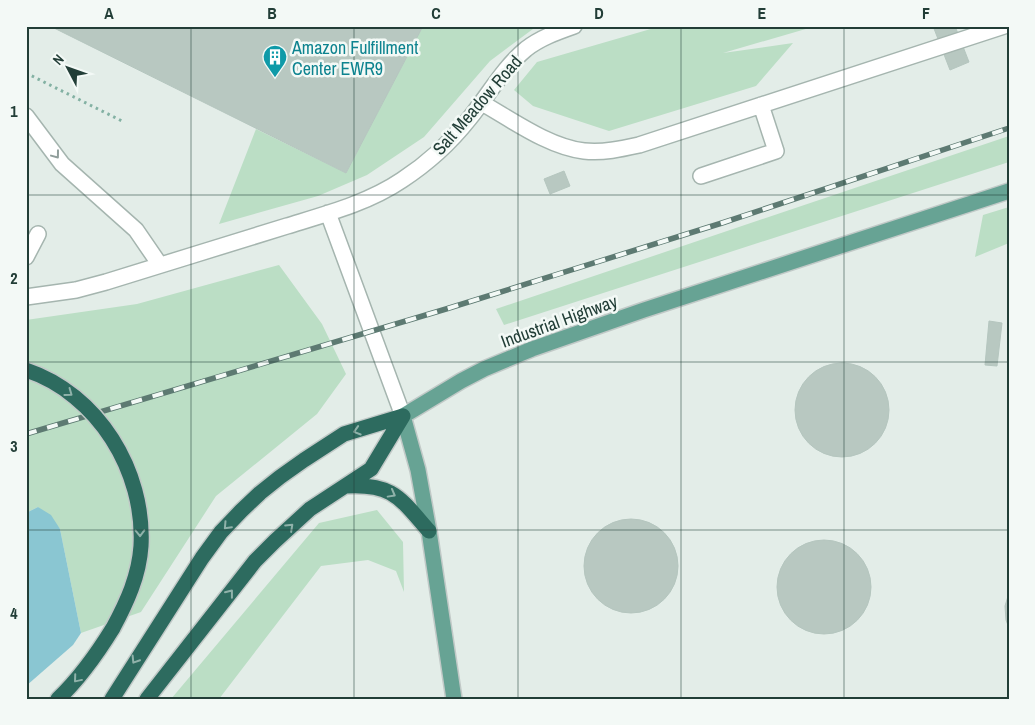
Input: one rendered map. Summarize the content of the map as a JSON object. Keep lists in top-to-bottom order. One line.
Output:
{"streets":{"main road":["Industrial Highway"],"street":["Salt Meadow Road"]},"places":{"building":["Amazon Fulfillment Center EWR9"]},"north":"top left","grid":{"columns":["A","B","C","D","E","F"],"rows":["1","2","3","4"]}}
